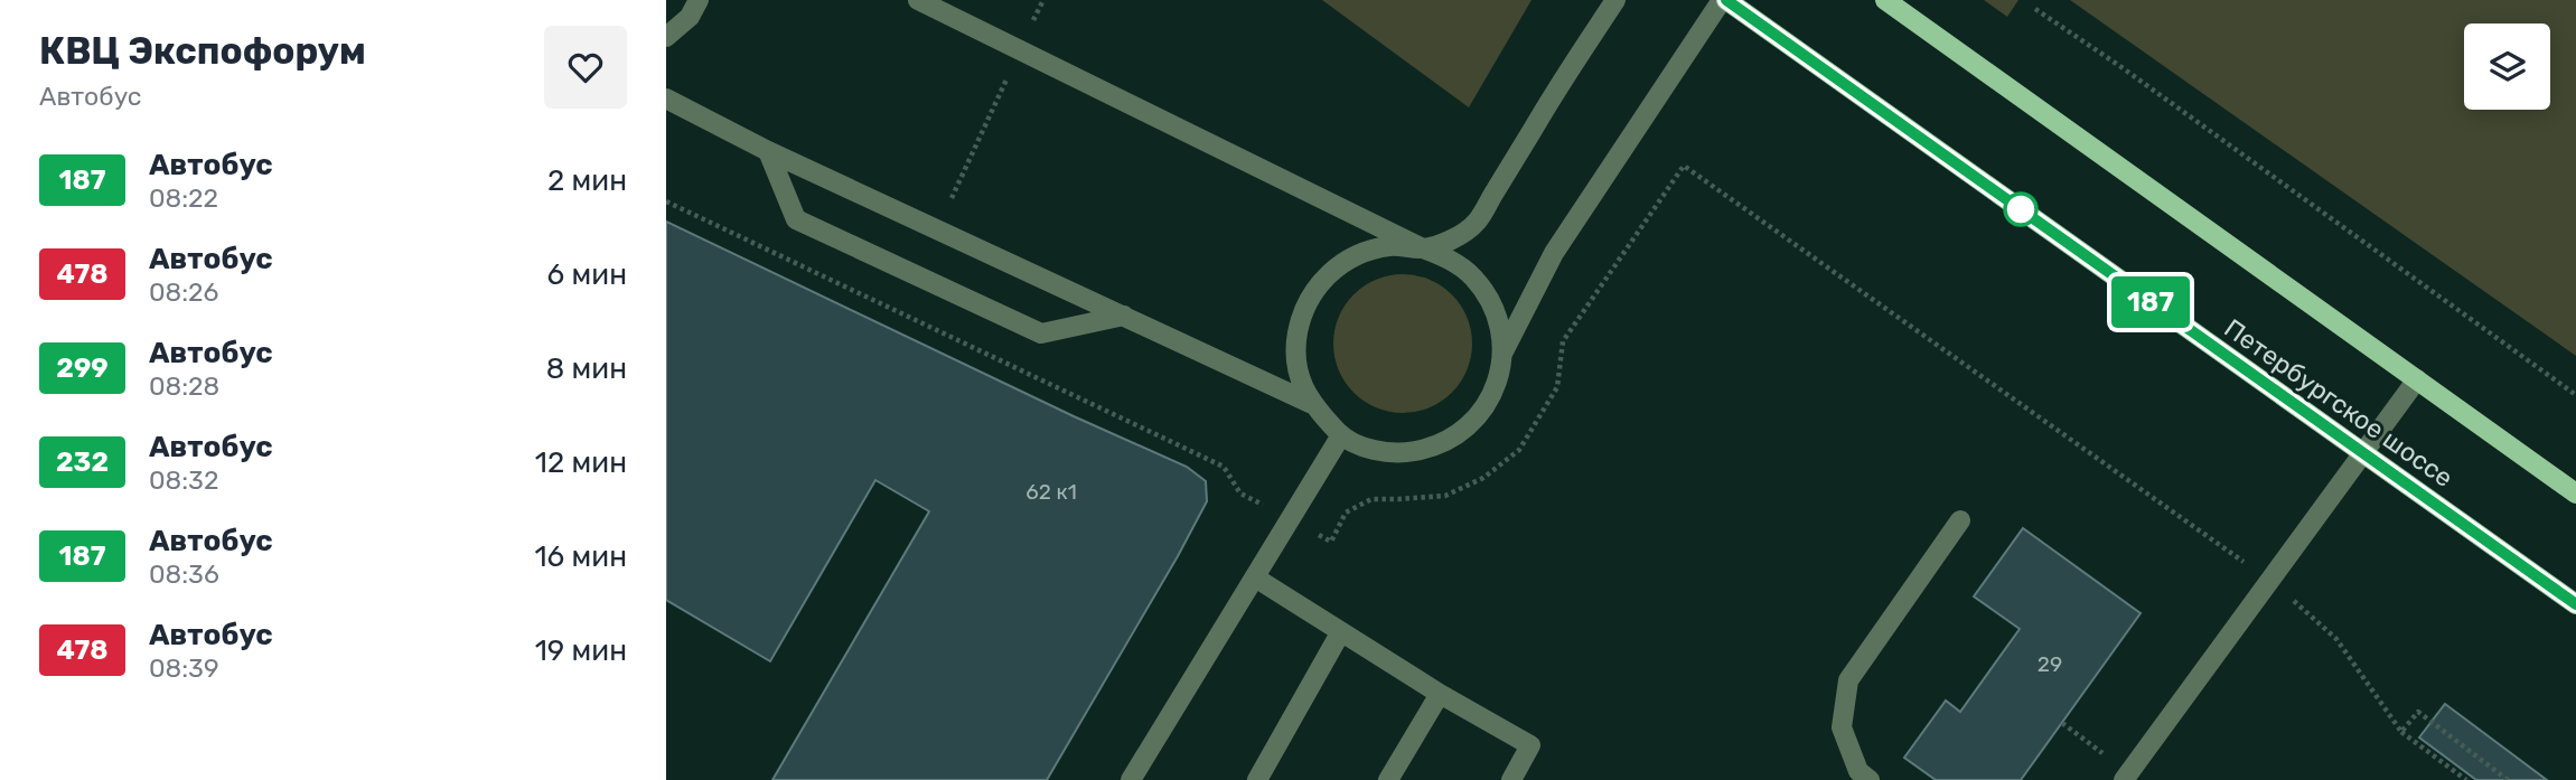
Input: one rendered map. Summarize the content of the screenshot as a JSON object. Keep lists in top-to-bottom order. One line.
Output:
{"streets":{"main road":["Петербургское шоссе"]},"lines":["bus line 187"],"house_numbers":["62 к1","29"],"page":{"heading":["КВЦ Экспофорум","Автобус"],"on_map":"187","list":[{"mark":"187","name":"Автобус","note":"08:22","value":"2 мин"},{"mark":"478","name":"Автобус","note":"08:26","value":"6 мин"},{"mark":"299","name":"Автобус","note":"08:28","value":"8 мин"},{"mark":"232","name":"Автобус","note":"08:32","value":"12 мин"},{"mark":"187","name":"Автобус","note":"08:36","value":"16 мин"},{"mark":"478","name":"Автобус","note":"08:39","value":"19 мин"}]}}
